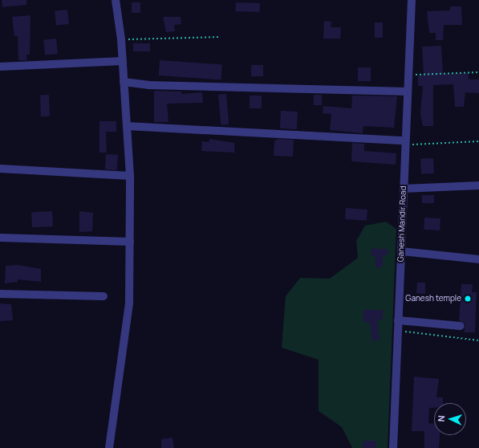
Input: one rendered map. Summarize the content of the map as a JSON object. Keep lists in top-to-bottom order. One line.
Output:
{"streets":{"street":["Ganesh Mandir Road"]},"places":["Ganesh temple"],"north":"left"}
